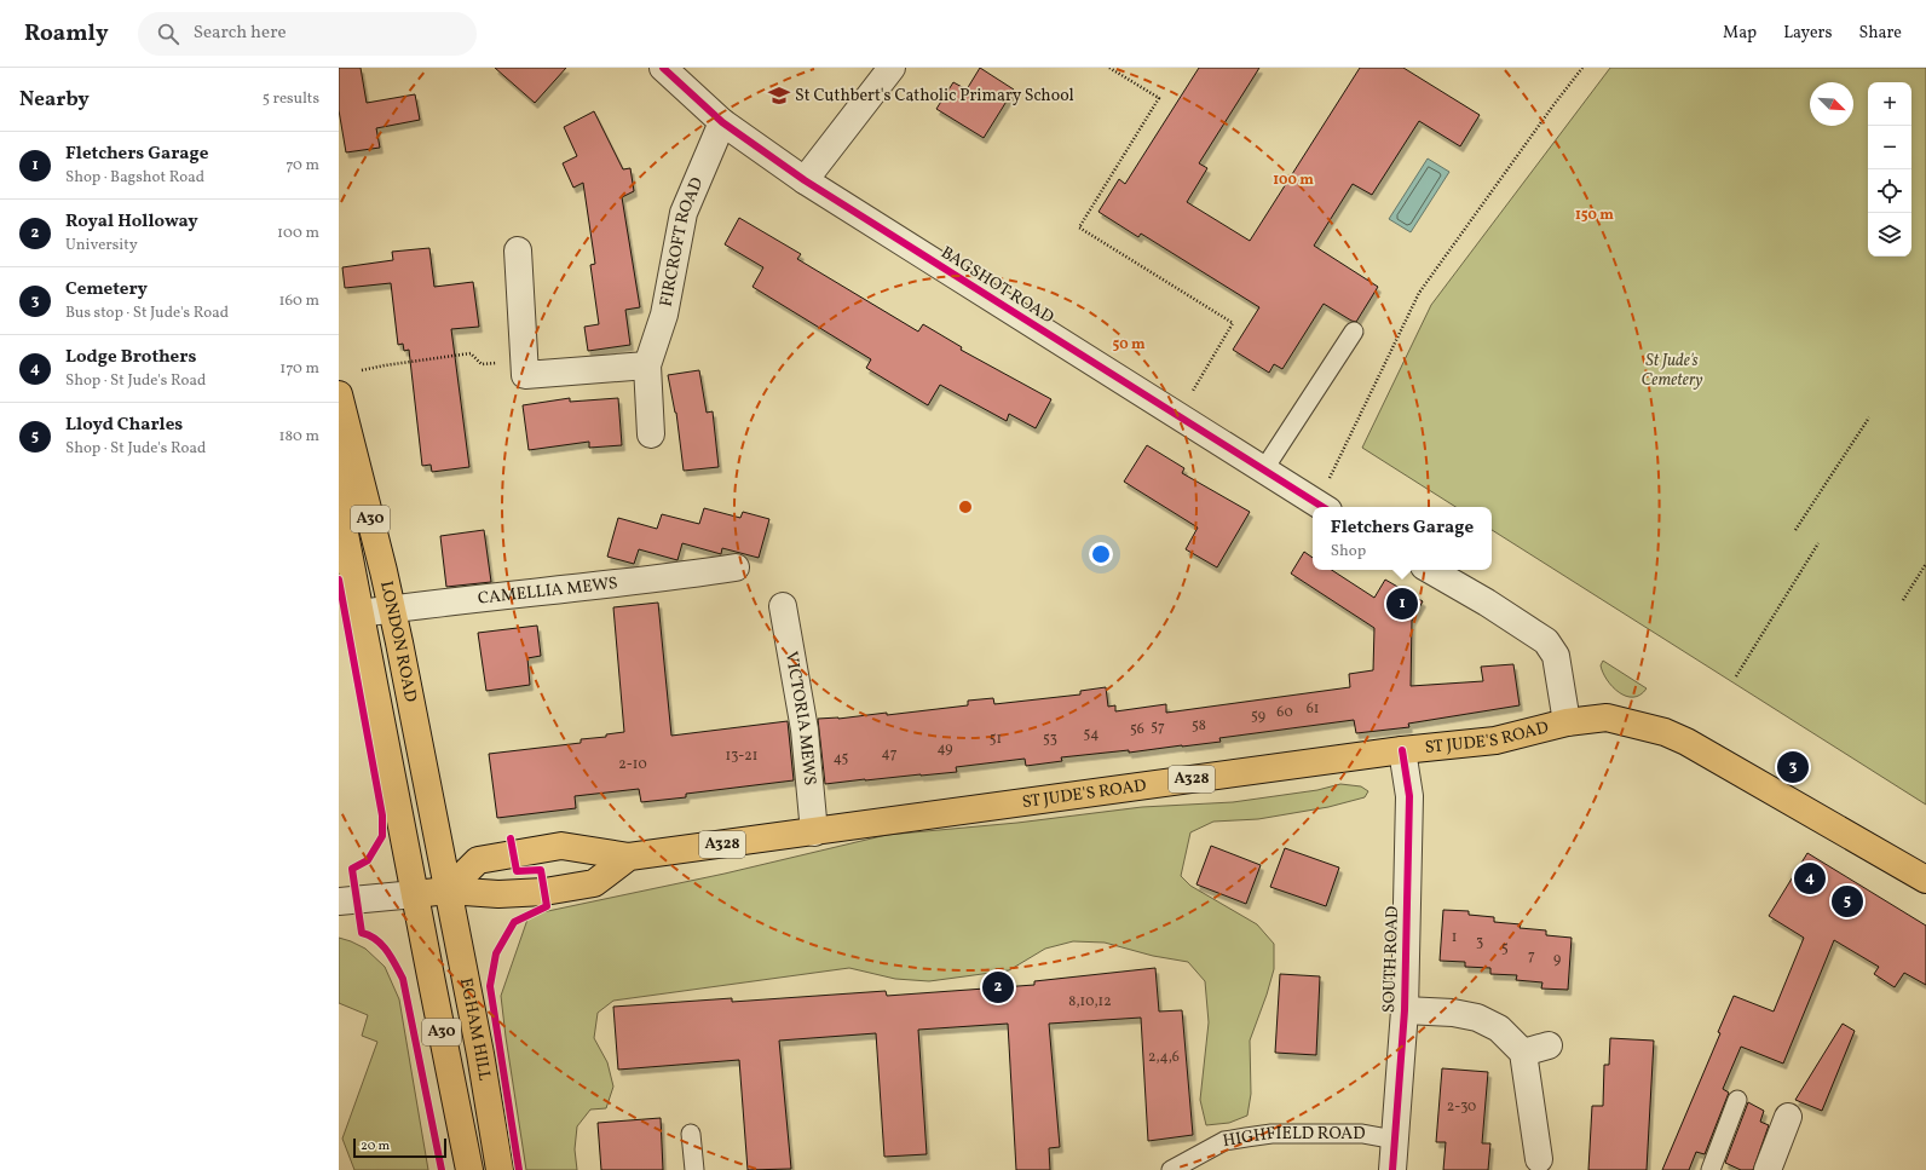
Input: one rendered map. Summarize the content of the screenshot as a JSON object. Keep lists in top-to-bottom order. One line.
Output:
{"streets":{"main road":["A30","LONDON ROAD","ST JUDE'S ROAD","A328","EGHAM HILL"],"street":["FIRCROFT ROAD","BAGSHOT ROAD","CAMELLIA MEWS","VICTORIA MEWS","SOUTH ROAD"],"lane":["HIGHFIELD ROAD"]},"crossings":[["FIRCROFT ROAD","BAGSHOT ROAD"],["CAMELLIA MEWS","LONDON ROAD"],["LONDON ROAD","ST JUDE'S ROAD"],["LONDON ROAD","EGHAM HILL"],["VICTORIA MEWS","ST JUDE'S ROAD"],["ST JUDE'S ROAD","SOUTH ROAD"],["ST JUDE'S ROAD","EGHAM HILL"],["SOUTH ROAD","HIGHFIELD ROAD"]],"parks":["St Jude's Cemetery"],"places":{"school or university":["St Cuthbert's Catholic Primary School"]},"house_numbers":["61","60","59","58","57","56","54","51","53","49","47","13-21","45","2-10","1","3","5","7","9","8,10,12","2,4,6","2-30"],"scale_bar":"20 m","north":"bottom right","page":{"header":"Roamly","search":"Search here","nav":["Map","Layers","Share"],"heading":["Nearby","5 results"],"map_buttons":["+","−"],"list":[{"mark":"1","name":"Fletchers Garage","note":"Shop · Bagshot Road","value":"70 m"},{"mark":"2","name":"Royal Holloway","note":"University","value":"100 m"},{"mark":"3","name":"Cemetery","note":"Bus stop · St Jude's Road","value":"160 m"},{"mark":"4","name":"Lodge Brothers","note":"Shop · St Jude's Road","value":"170 m"},{"mark":"5","name":"Lloyd Charles","note":"Shop · St Jude's Road","value":"180 m"}],"popup":["Fletchers Garage","Shop"],"pins":["1","3","4","5","2"],"scale":"20 m"},"rings":["100 m","150 m","50 m"]}
